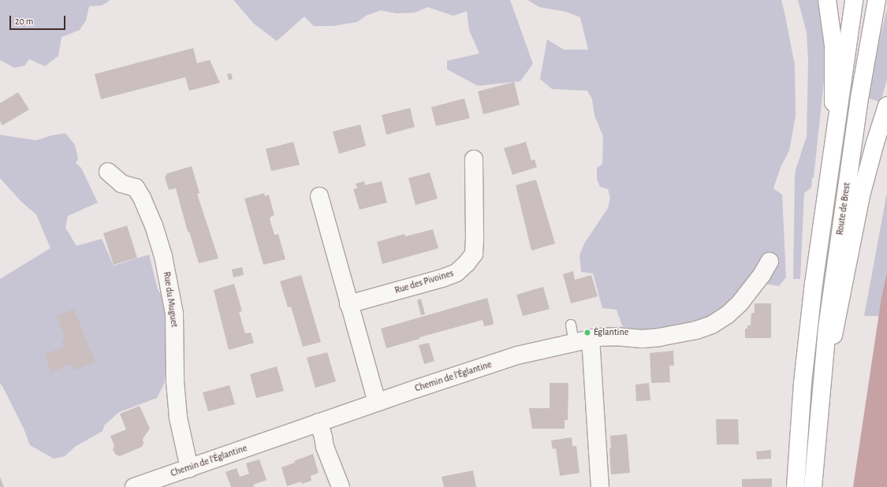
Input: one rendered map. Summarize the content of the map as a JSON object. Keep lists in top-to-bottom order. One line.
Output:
{"streets":{"main road":["Route de Brest"],"street":["Rue des Pivoines","Rue du Muguet","Chemin de l'Églantine"]},"crossings":[["Rue du Muguet","Chemin de l'Églantine"]],"places":["Églantine"],"scale_bar":"20 m"}
